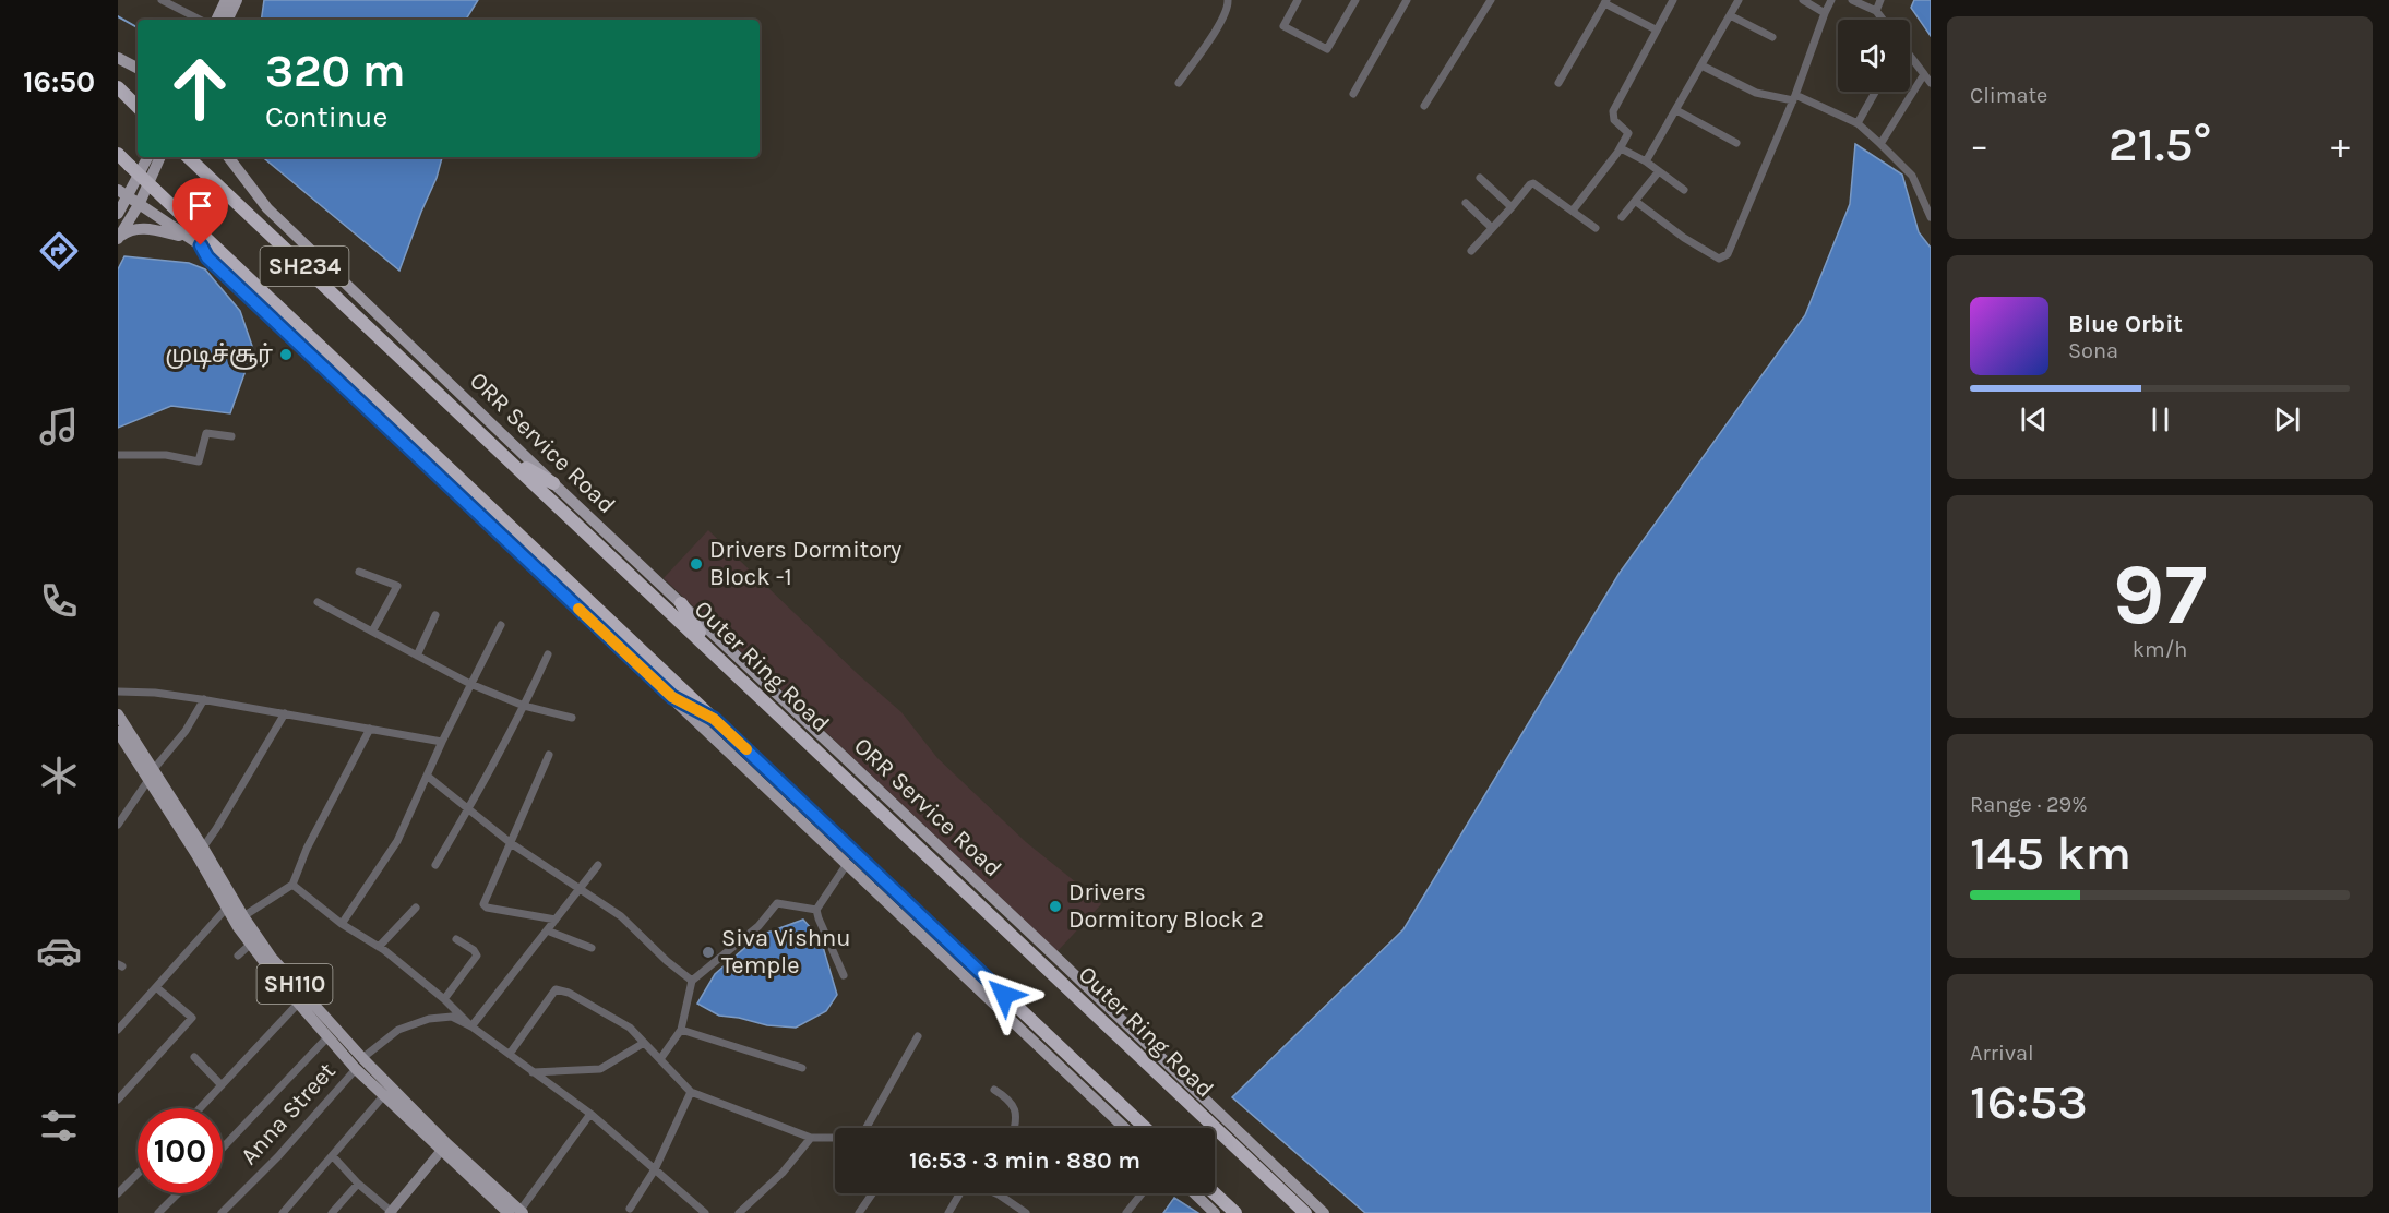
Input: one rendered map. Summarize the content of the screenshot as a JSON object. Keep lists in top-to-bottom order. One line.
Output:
{"streets":{"highway":["SH234","Outer Ring Road"],"main road":["ORR Service Road","SH110"],"street":["Anna Street"]},"crossings":[["SH110","Anna Street"]],"places":["முடிச்சூர்","Drivers Dormitory Block -1","Drivers Dormitory Block 2","Siva Vishnu Temple"],"page":{"tabs":"16:50","tile":["Climate",["97","km/h"],["Range · 29%","145 km"],["Arrival","16:53"]],"turn":["320 m","Continue"],"heat":["−","21.5°","+"],"song":["Blue Orbit","Sona"],"limit":"100","trip":"16:53 · 3 min · 880 m"}}
